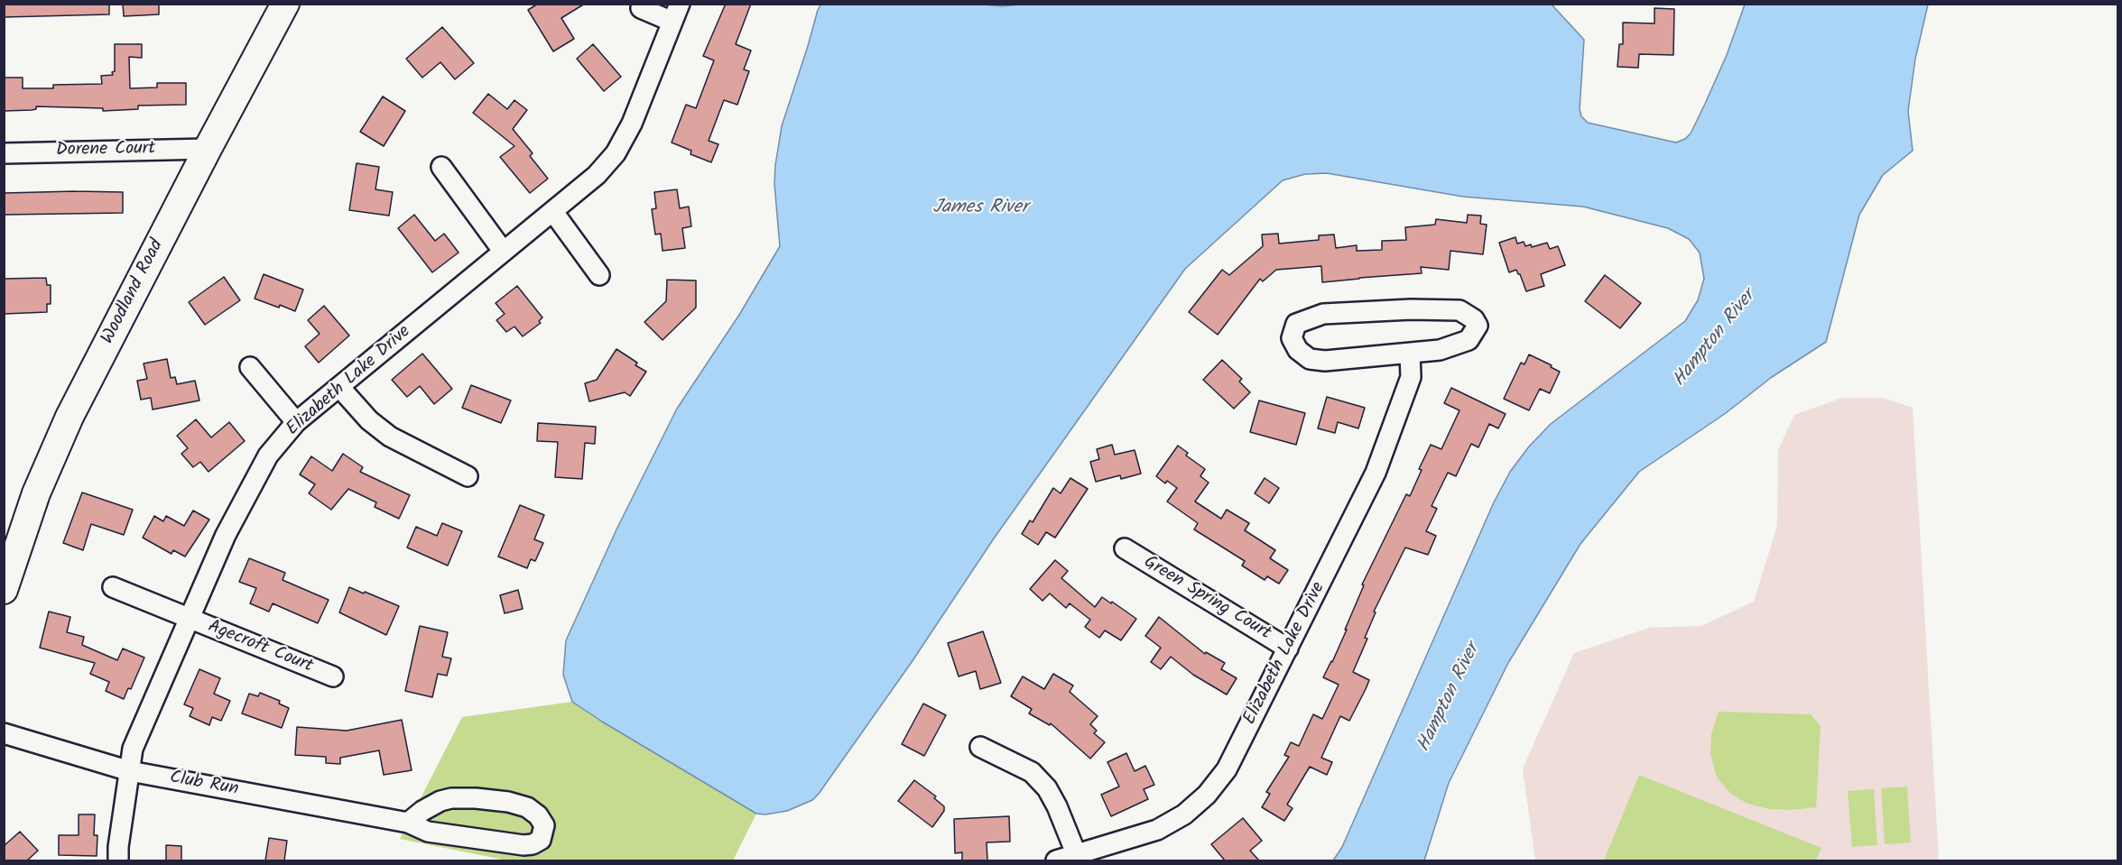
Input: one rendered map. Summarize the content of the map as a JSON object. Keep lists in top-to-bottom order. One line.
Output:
{"streets":{"main road":["Woodland Road"],"street":["Dorene Court","Elizabeth Lake Drive","Green Spring Court","Agecroft Court","Club Run"]},"crossings":[["Dorene Court","Woodland Road"],["Elizabeth Lake Drive","Green Spring Court"],["Elizabeth Lake Drive","Agecroft Court"],["Elizabeth Lake Drive","Club Run"]],"water":["James River","Hampton River"]}
